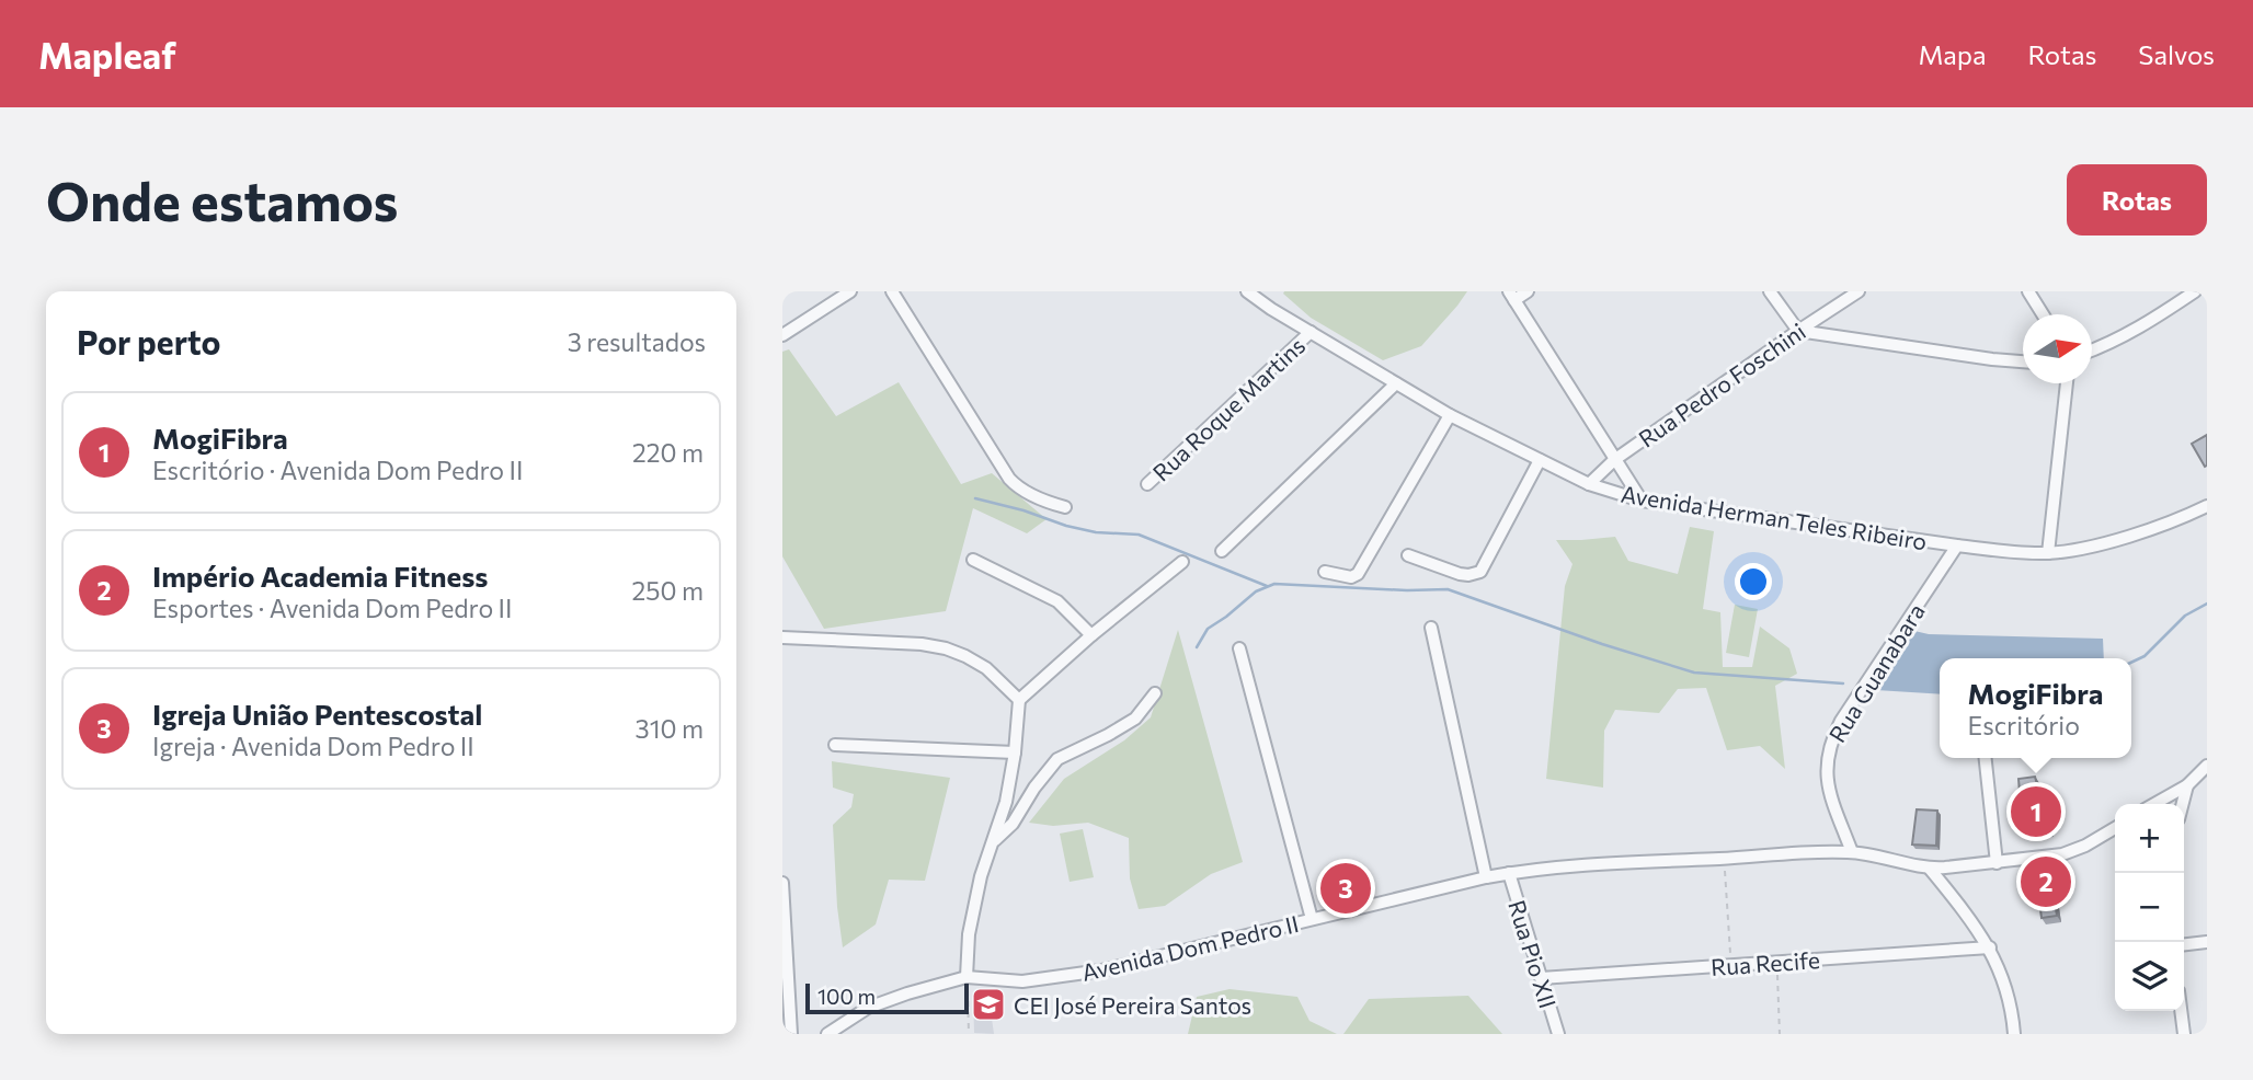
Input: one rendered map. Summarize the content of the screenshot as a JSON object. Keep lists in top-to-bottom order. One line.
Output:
{"streets":{"street":["Rua Pedro Foschini","Rua Roque Martins","Avenida Herman Teles Ribeiro","Rua Guanabara","Avenida Dom Pedro II","Rua Pio XII","Rua Recife"]},"crossings":[["Rua Pedro Foschini","Avenida Herman Teles Ribeiro"],["Rua Roque Martins","Avenida Herman Teles Ribeiro"],["Avenida Herman Teles Ribeiro","Rua Guanabara"],["Rua Guanabara","Avenida Dom Pedro II"],["Avenida Dom Pedro II","Rua Pio XII"],["Rua Pio XII","Rua Recife"]],"places":{"school or university":["CEI José Pereira Santos"]},"scale_bar":"100 m","north":"right","page":{"header":"Mapleaf","nav":["Mapa","Rotas","Salvos"],"buttons":"Rotas","title":"Onde estamos","heading":["Por perto","3 resultados"],"list":[{"mark":"1","name":"MogiFibra","note":"Escritório · Avenida Dom Pedro II","value":"220 m"},{"mark":"2","name":"Império Academia Fitness","note":"Esportes · Avenida Dom Pedro II","value":"250 m"},{"mark":"3","name":"Igreja União Pentescostal","note":"Igreja · Avenida Dom Pedro II","value":"310 m"}],"popup":["MogiFibra","Escritório"],"pins":["1","2","3"],"map_buttons":["+","−"],"scale":"100 m"}}
